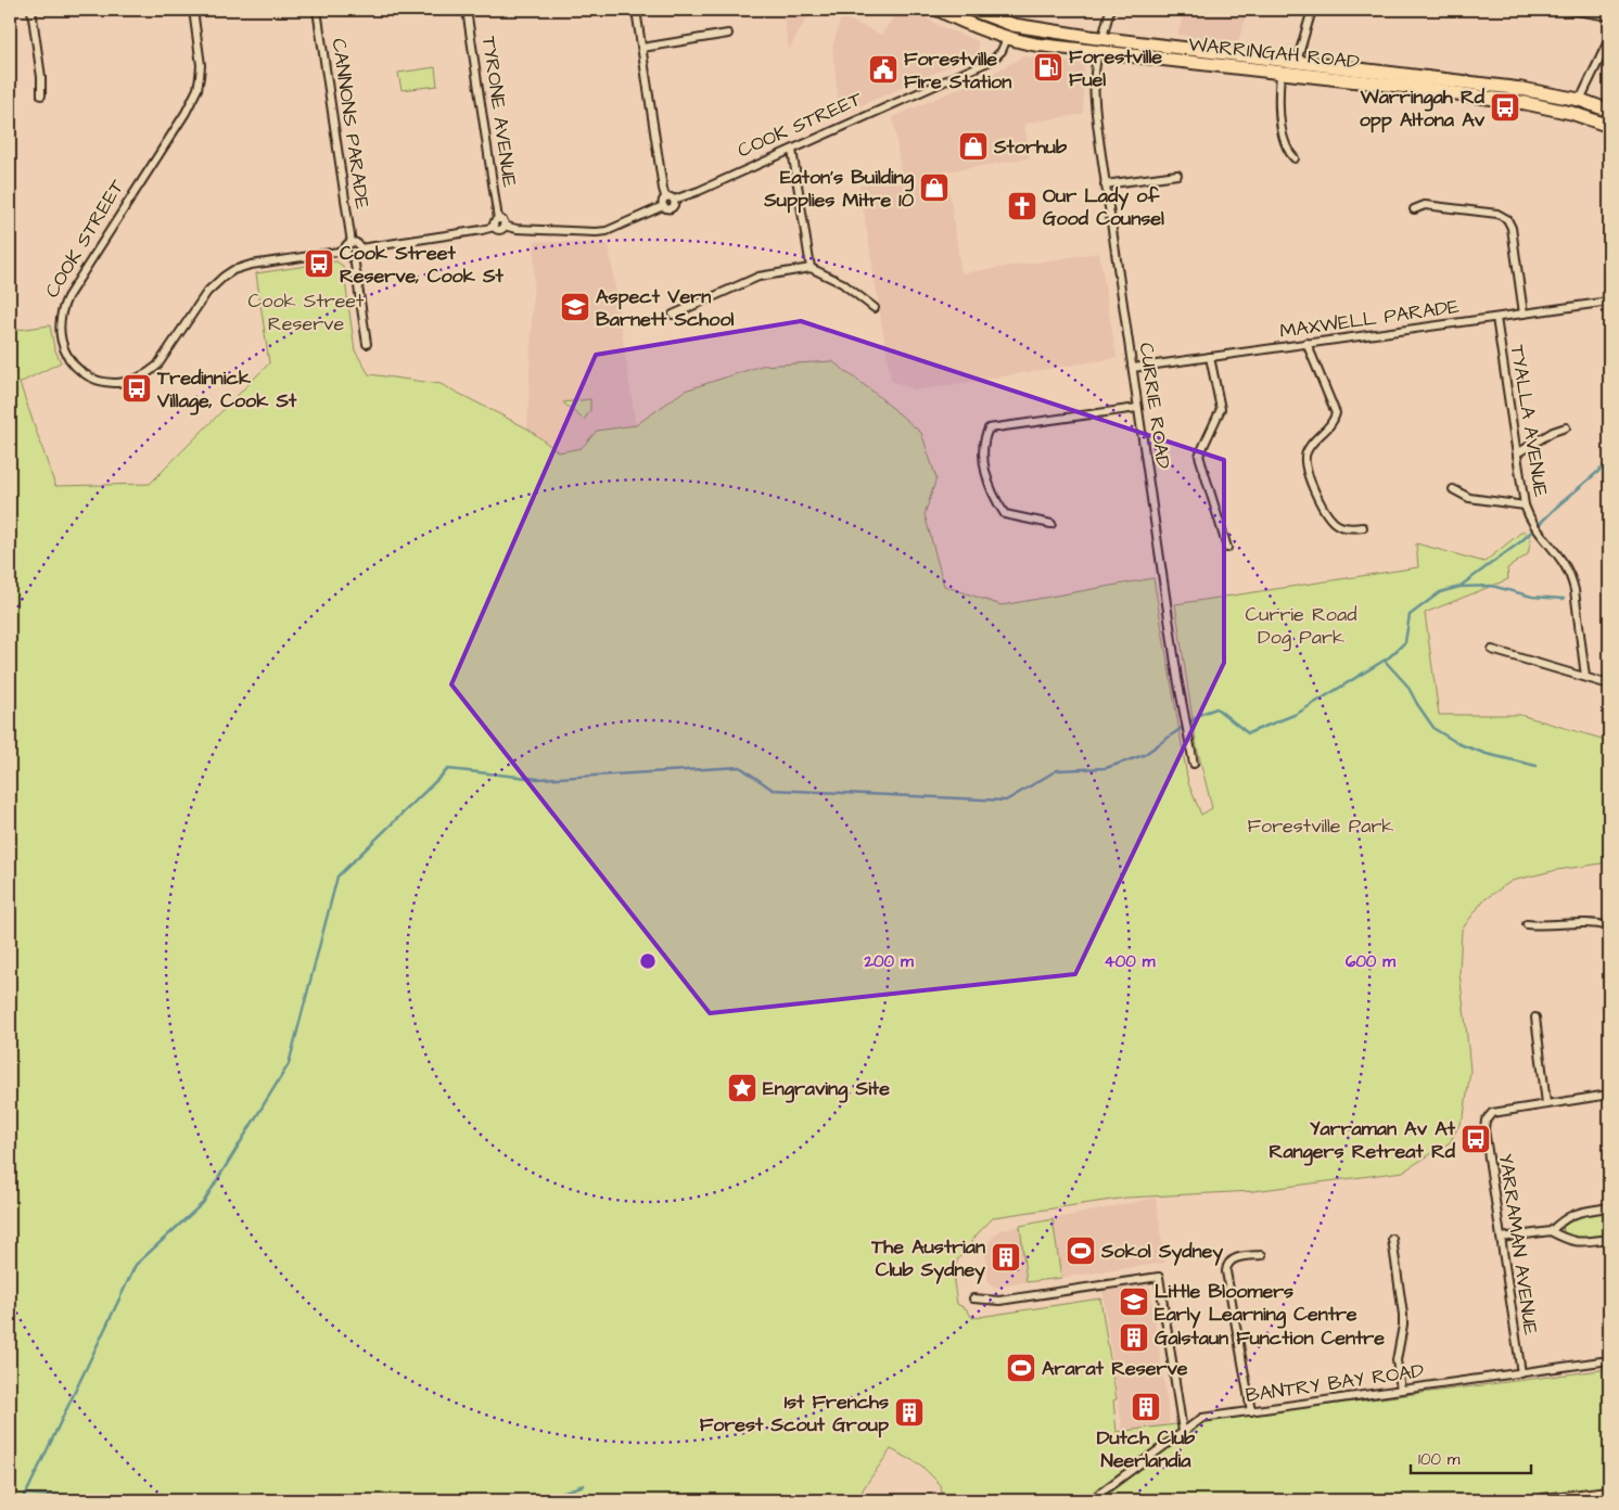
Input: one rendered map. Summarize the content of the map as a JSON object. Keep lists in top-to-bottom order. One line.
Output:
{"streets":{"highway":["WARRINGAH ROAD","COOK STREET"],"street":["TYRONE AVENUE","CANNONS PARADE","MAXWELL PARADE","CURRIE ROAD","TYALLA AVENUE","YARRAMAN AVENUE","BANTRY BAY ROAD"]},"crossings":[["WARRINGAH ROAD","COOK STREET"],["WARRINGAH ROAD","CURRIE ROAD"],["CANNONS PARADE","COOK STREET"],["MAXWELL PARADE","CURRIE ROAD"],["MAXWELL PARADE","TYALLA AVENUE"],["YARRAMAN AVENUE","BANTRY BAY ROAD"]],"parks":["Cook Street Reserve","Currie Road Dog Park","Forestville Park"],"places":{"fuel station":["Forestville Fuel"],"public building":["Forestville Fire Station"],"bus stop":["Warringah Rd opp Altona Av","Cook Street Reserve, Cook St","Tredinnick Village, Cook St","Yarraman Av At Rangers Retreat Rd"],"shop":["Storhub","Eaton's Building Supplies Mitre 10"],"church":["Our Lady of Good Counsel"],"school or university":["Aspect Vern Barnett School","Little Bloomers Early Learning Centre"],"place":["Engraving Site"],"sports":["Sokol Sydney","Ararat Reserve"],"building":["The Austrian Club Sydney","Galstaun Function Centre","Dutch Club Neerlandia","1st Frenchs Forest Scout Group"]},"scale_bar":"100 m","rings":["200 m","400 m","600 m"]}
